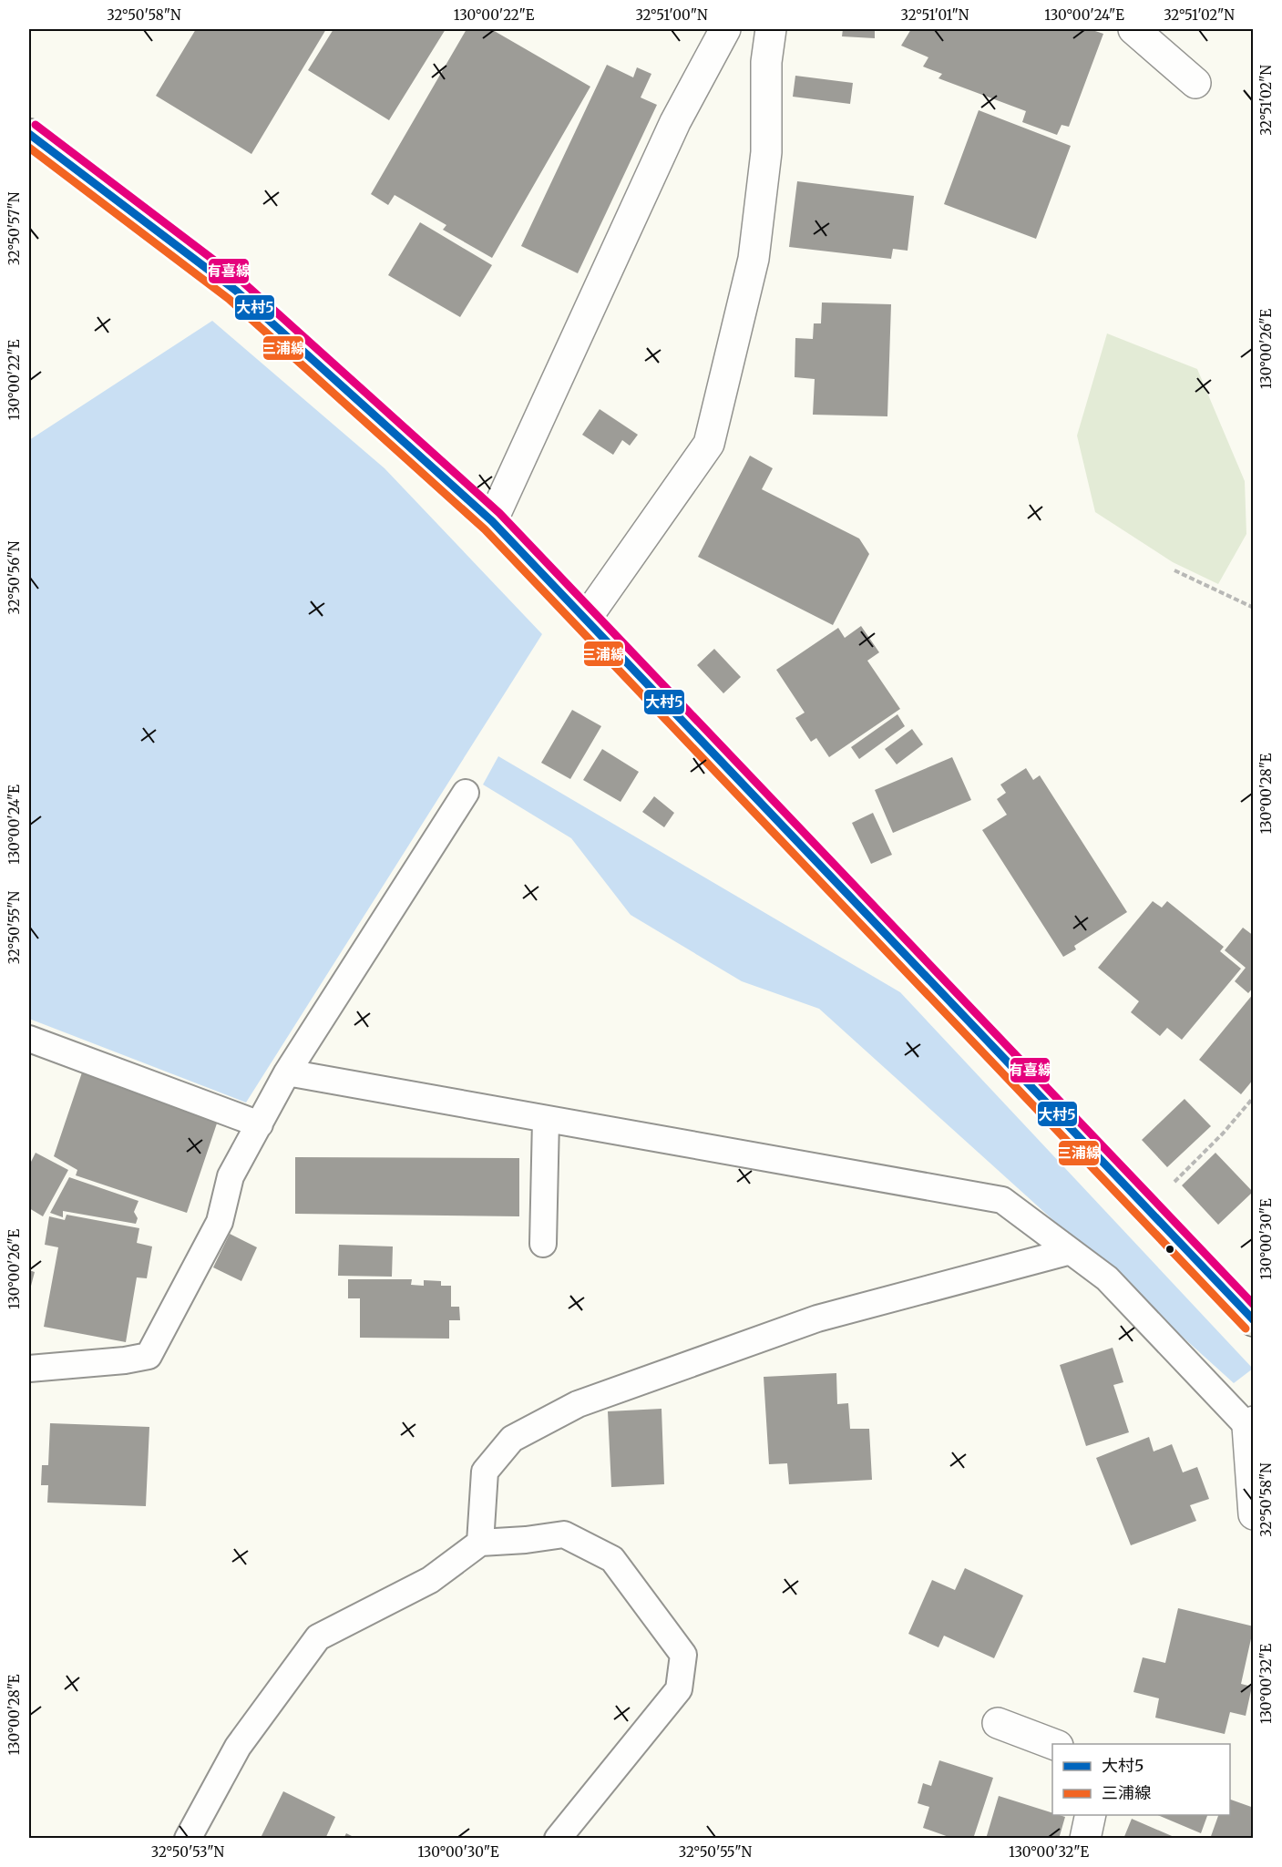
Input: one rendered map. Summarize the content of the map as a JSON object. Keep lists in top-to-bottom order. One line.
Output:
{"lines":["transit line 有喜線","transit line 大村5","transit line 三浦線"],"legend":["大村5","三浦線"],"coordinates":["32°50'58\"N","130°00'22\"E","32°51'00\"N","32°51'01\"N","130°00'24\"E","32°51'02\"N","32°50'57\"N","130°00'26\"E","32°50'56\"N","130°00'28\"E","32°50'55\"N","130°00'30\"E","130°00'32\"E","32°50'53\"N"]}
